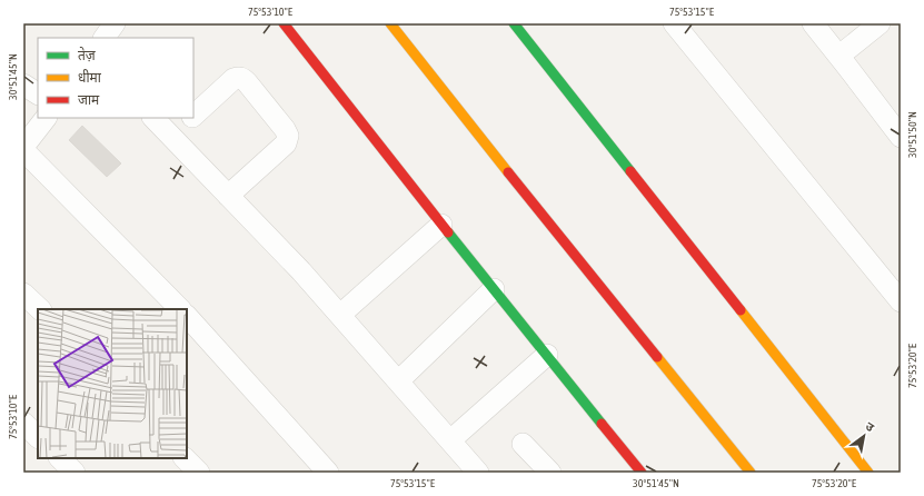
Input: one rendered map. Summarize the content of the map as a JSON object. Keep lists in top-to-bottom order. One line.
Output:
{"legend":["तेज़","धीमा","जाम"],"north":"top right","coordinates":["75°53'10\"E","75°53'15\"E","30°51'45\"N","30°51'50\"N","75°53'20\"E"]}
